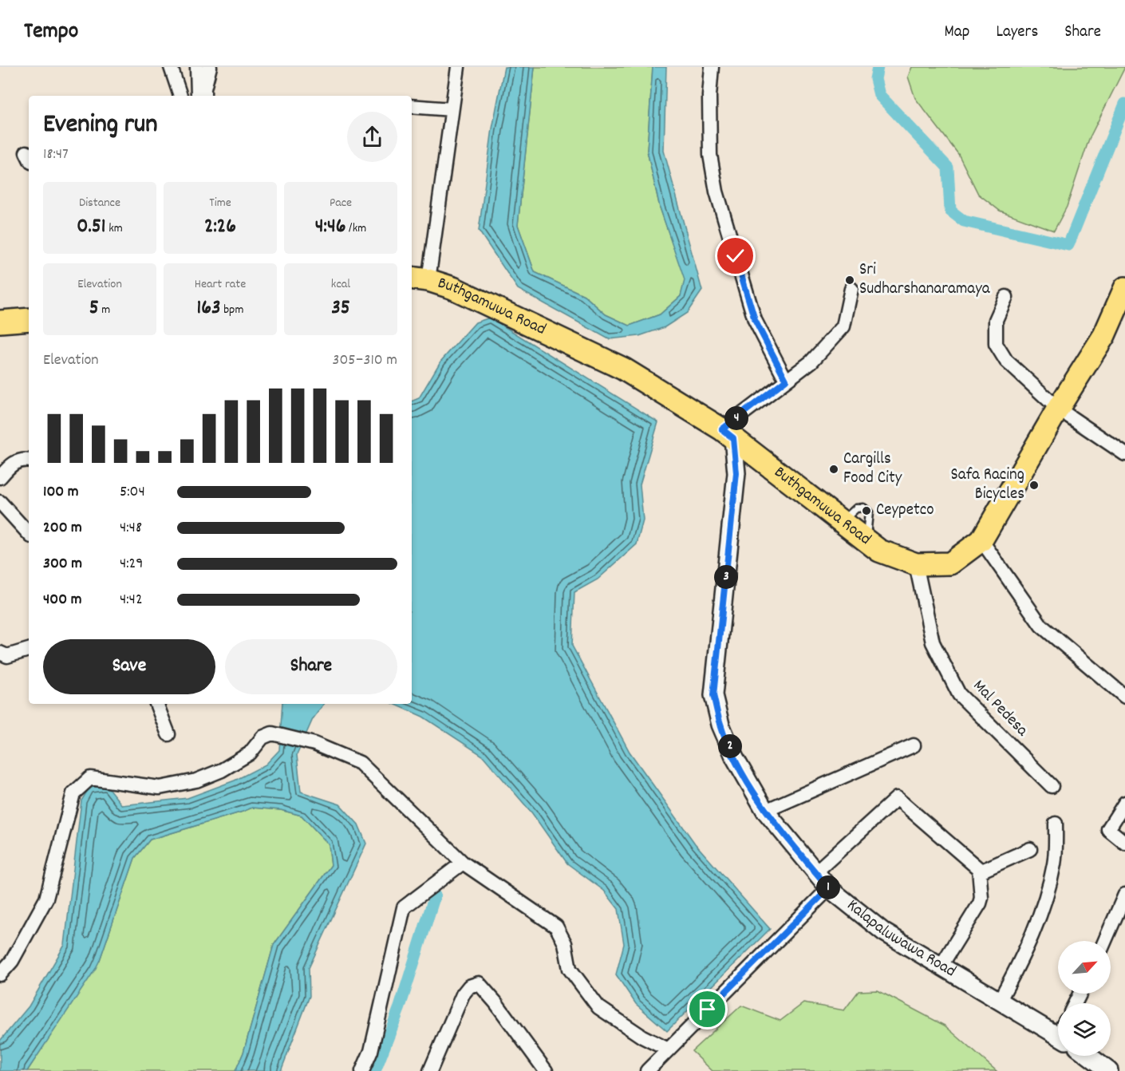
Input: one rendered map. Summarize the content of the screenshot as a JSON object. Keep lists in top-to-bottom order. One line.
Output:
{"streets":{"main road":["Buthgamuwa Road"],"street":["Mal Pedesa","Kalapaluwawa Road"]},"crossings":[["Buthgamuwa Road","Mal Pedesa"],["Buthgamuwa Road","Kalapaluwawa Road"]],"places":["Sri Sudharshanaramaya","Cargills Food City","Safa Racing Bicycles","Ceypetco"],"north":"top right","page":{"header":"Tempo","nav":["Map","Layers","Share"],"heading":["Evening run","18:47"],"stats":[["Distance","0.51 km"],["Time","2:26"],["Pace","4:46 /km"],["Elevation","5 m"],["Heart rate","163 bpm"],["kcal","35"]],"chart":["Elevation","305–310 m"],"pins":["4","3","2","1"],"list":[{"name":"100 m","note":"5:04"},{"name":"200 m","note":"4:48"},{"name":"300 m","note":"4:29"},{"name":"400 m","note":"4:42"}],"buttons":["Save","Share"]}}
